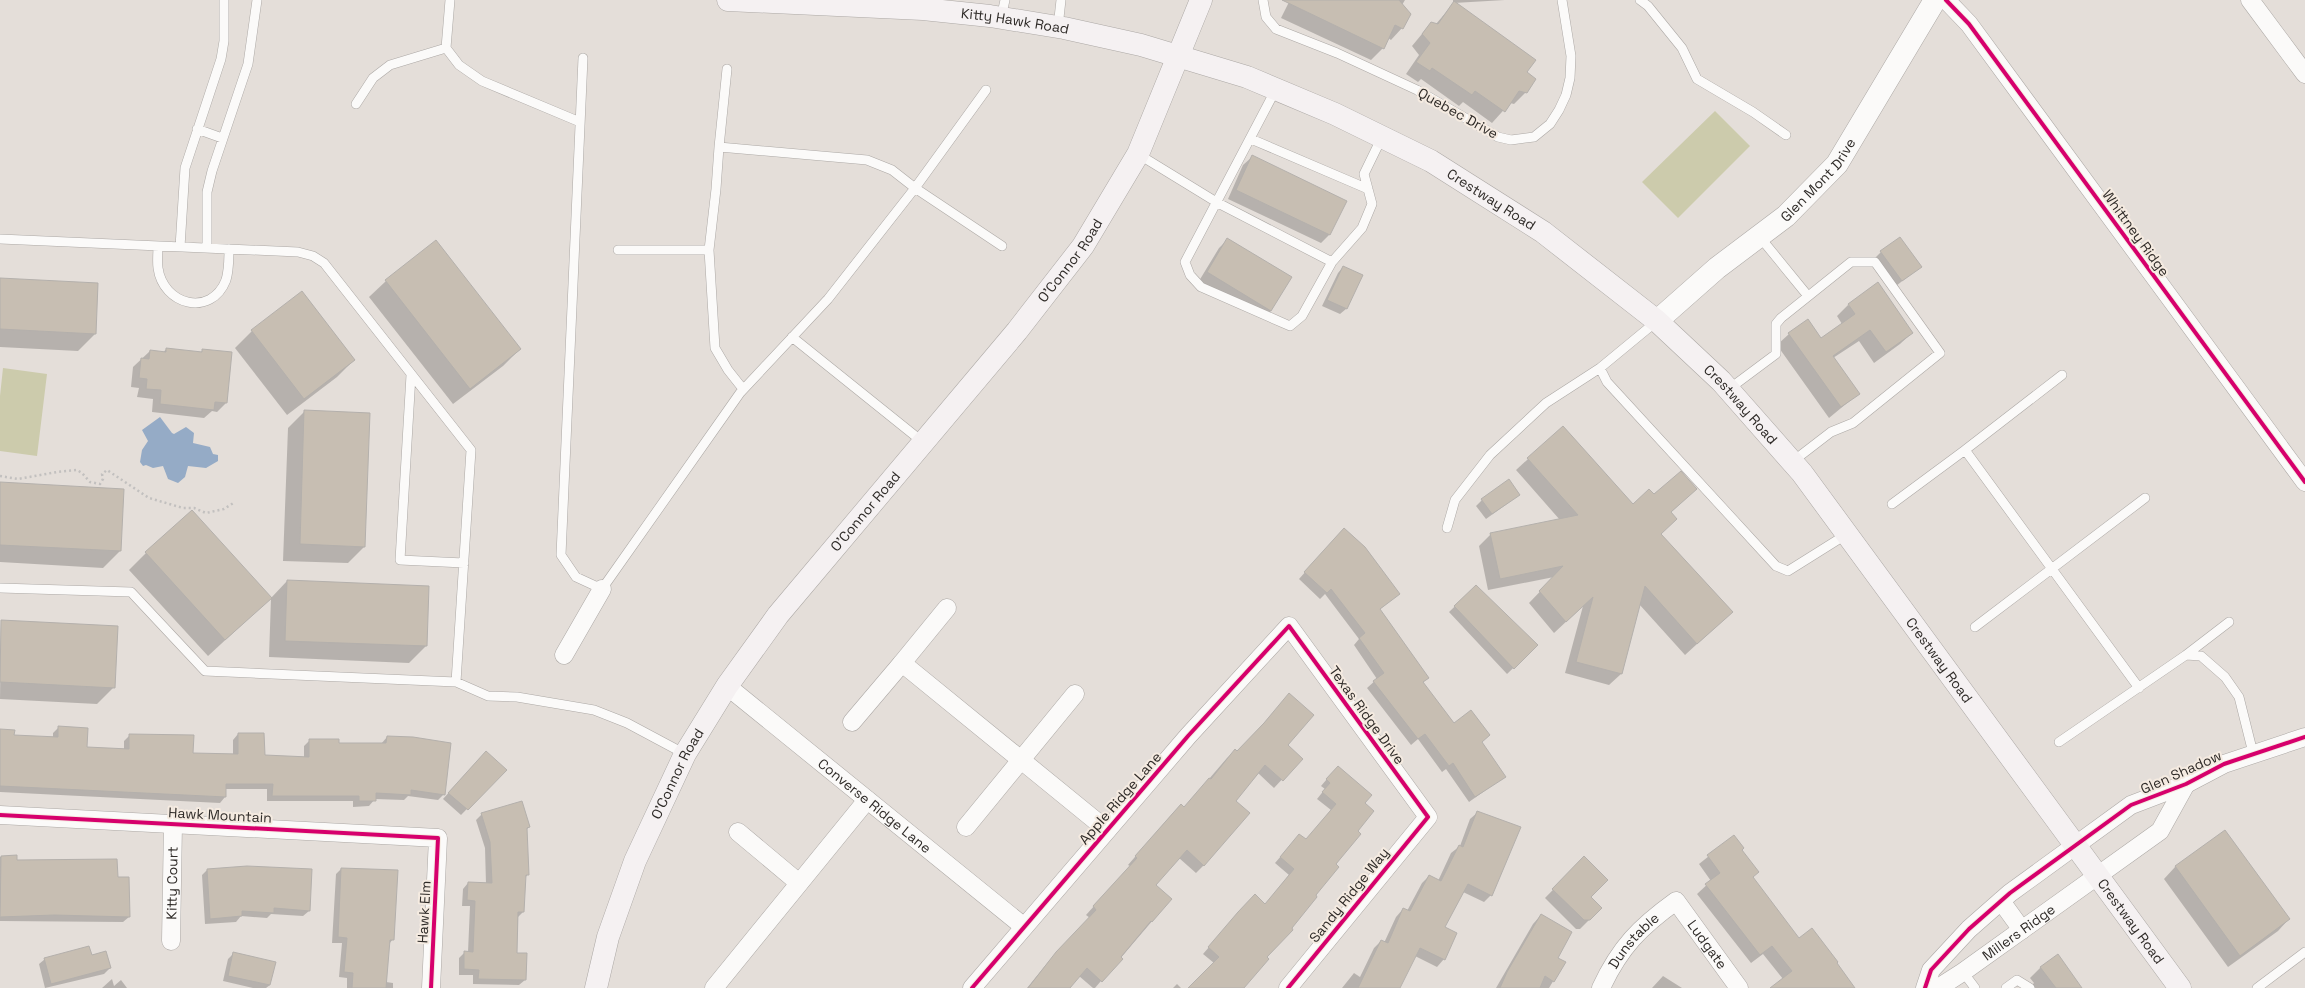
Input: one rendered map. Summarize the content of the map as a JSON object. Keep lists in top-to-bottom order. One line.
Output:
{"streets":{"main road":["Kitty Hawk Road","Crestway Road","O'Connor Road"],"street":["Glen Mont Drive","Whittney Ridge","Texas Ridge Drive","Glen Shadow","Apple Ridge Lane","Converse Ridge Lane","Hawk Mountain","Kitty Court","Sandy Ridge Way","Hawk Elm","Millers Ridge","Dunstable","Ludgate"],"lane":["Quebec Drive"]},"crossings":[["Kitty Hawk Road","Crestway Road"],["Kitty Hawk Road","O'Connor Road"],["Glen Mont Drive","Crestway Road"],["Crestway Road","O'Connor Road"],["Crestway Road","Glen Shadow"],["Crestway Road","Millers Ridge"],["O'Connor Road","Converse Ridge Lane"],["Texas Ridge Drive","Apple Ridge Lane"],["Texas Ridge Drive","Sandy Ridge Way"],["Glen Shadow","Millers Ridge"],["Apple Ridge Lane","Converse Ridge Lane"],["Hawk Mountain","Kitty Court"],["Hawk Mountain","Hawk Elm"],["Dunstable","Ludgate"]]}
